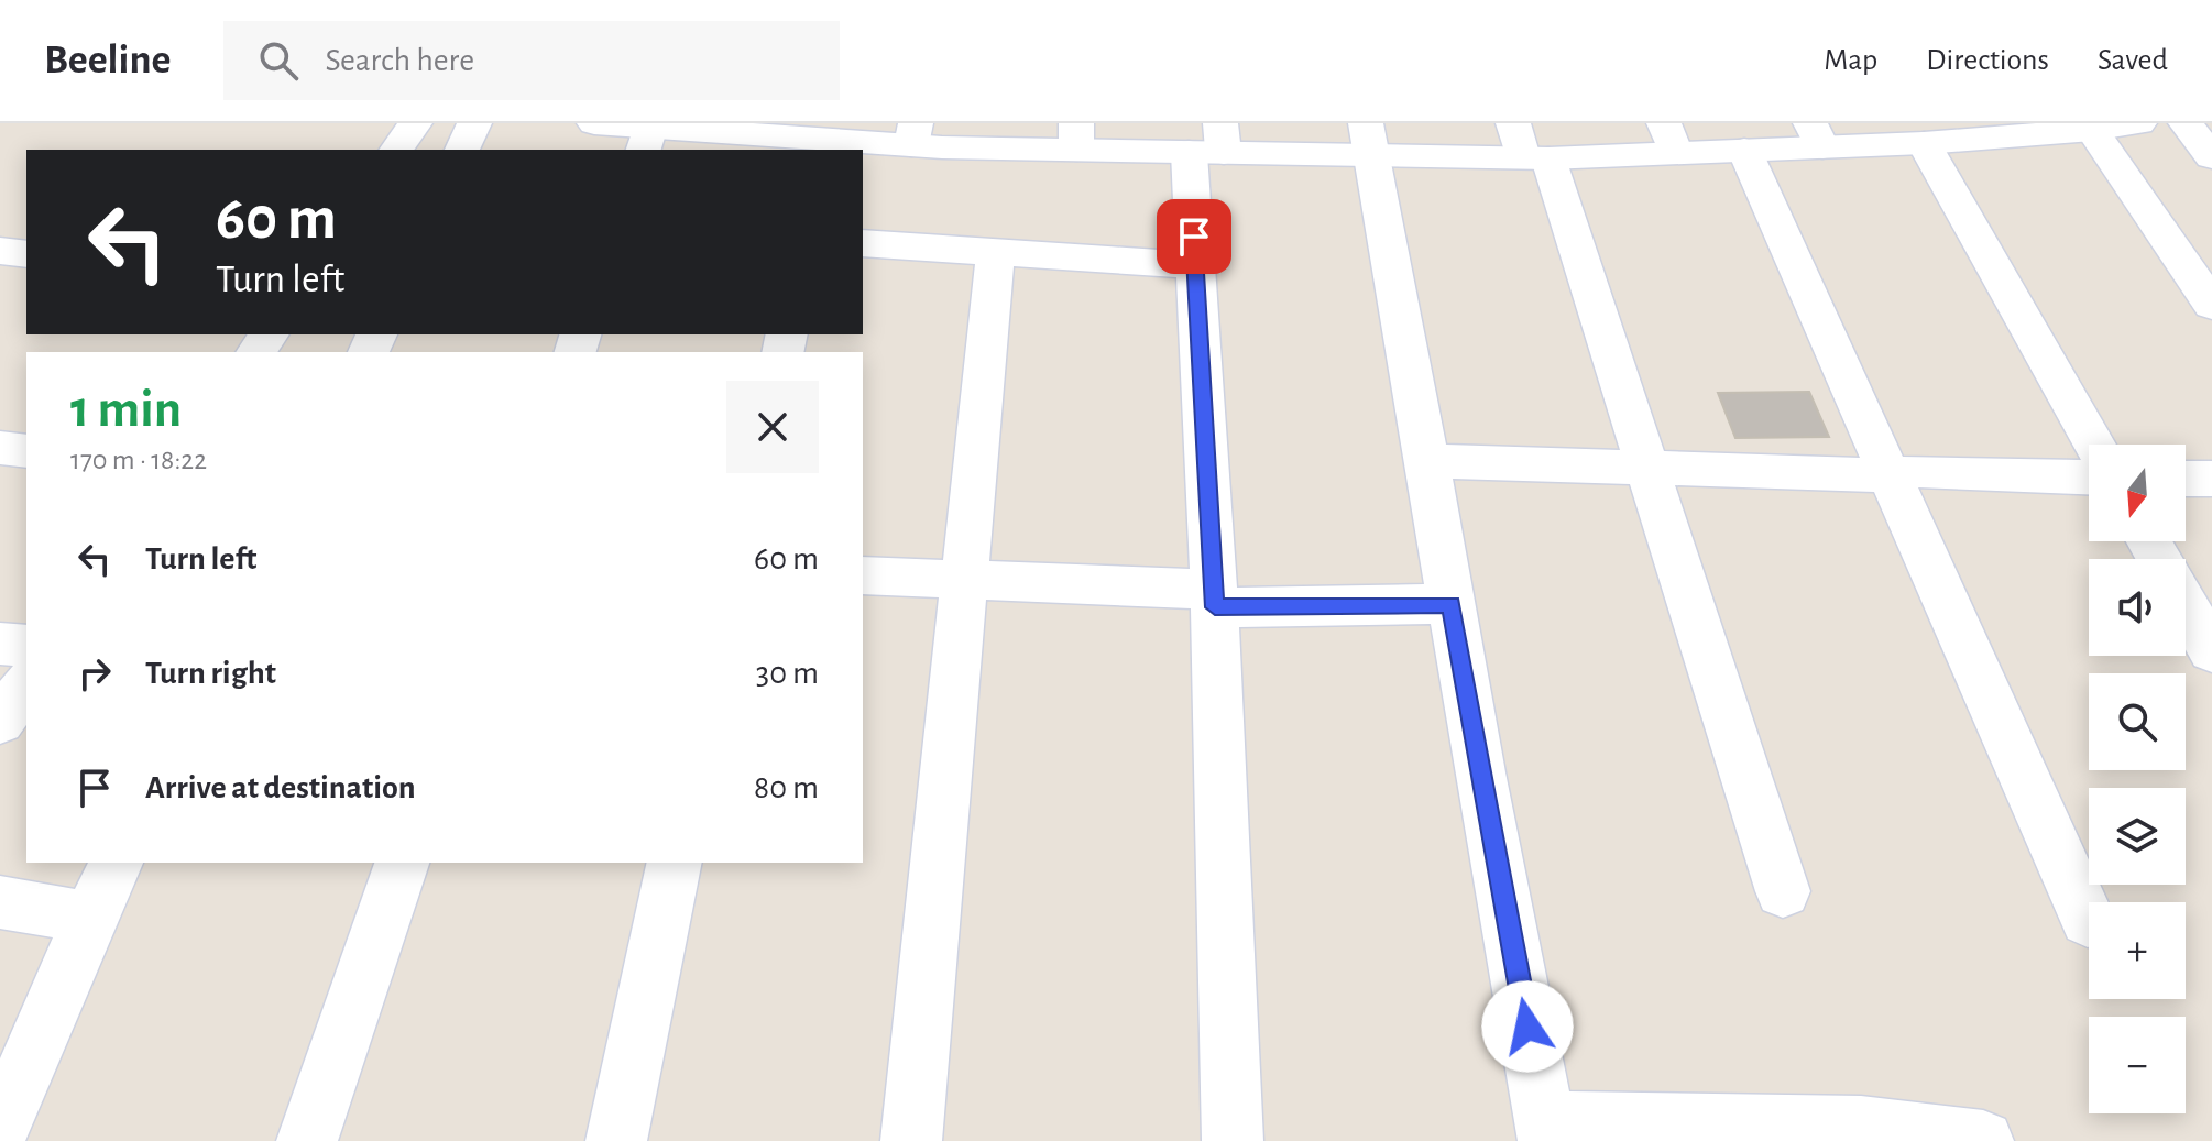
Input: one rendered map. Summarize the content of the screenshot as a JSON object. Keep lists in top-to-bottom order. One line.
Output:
{"north":"bottom","page":{"header":"Beeline","search":"Search here","nav":["Map","Directions","Saved"],"turn":["60 m","Turn left"],"heading":["1 min","170 m · 18:22"],"map_buttons":["+","−"],"list":[{"name":"Turn left","value":"60 m"},{"name":"Turn right","value":"30 m"},{"name":"Arrive at destination","value":"80 m"}]}}
